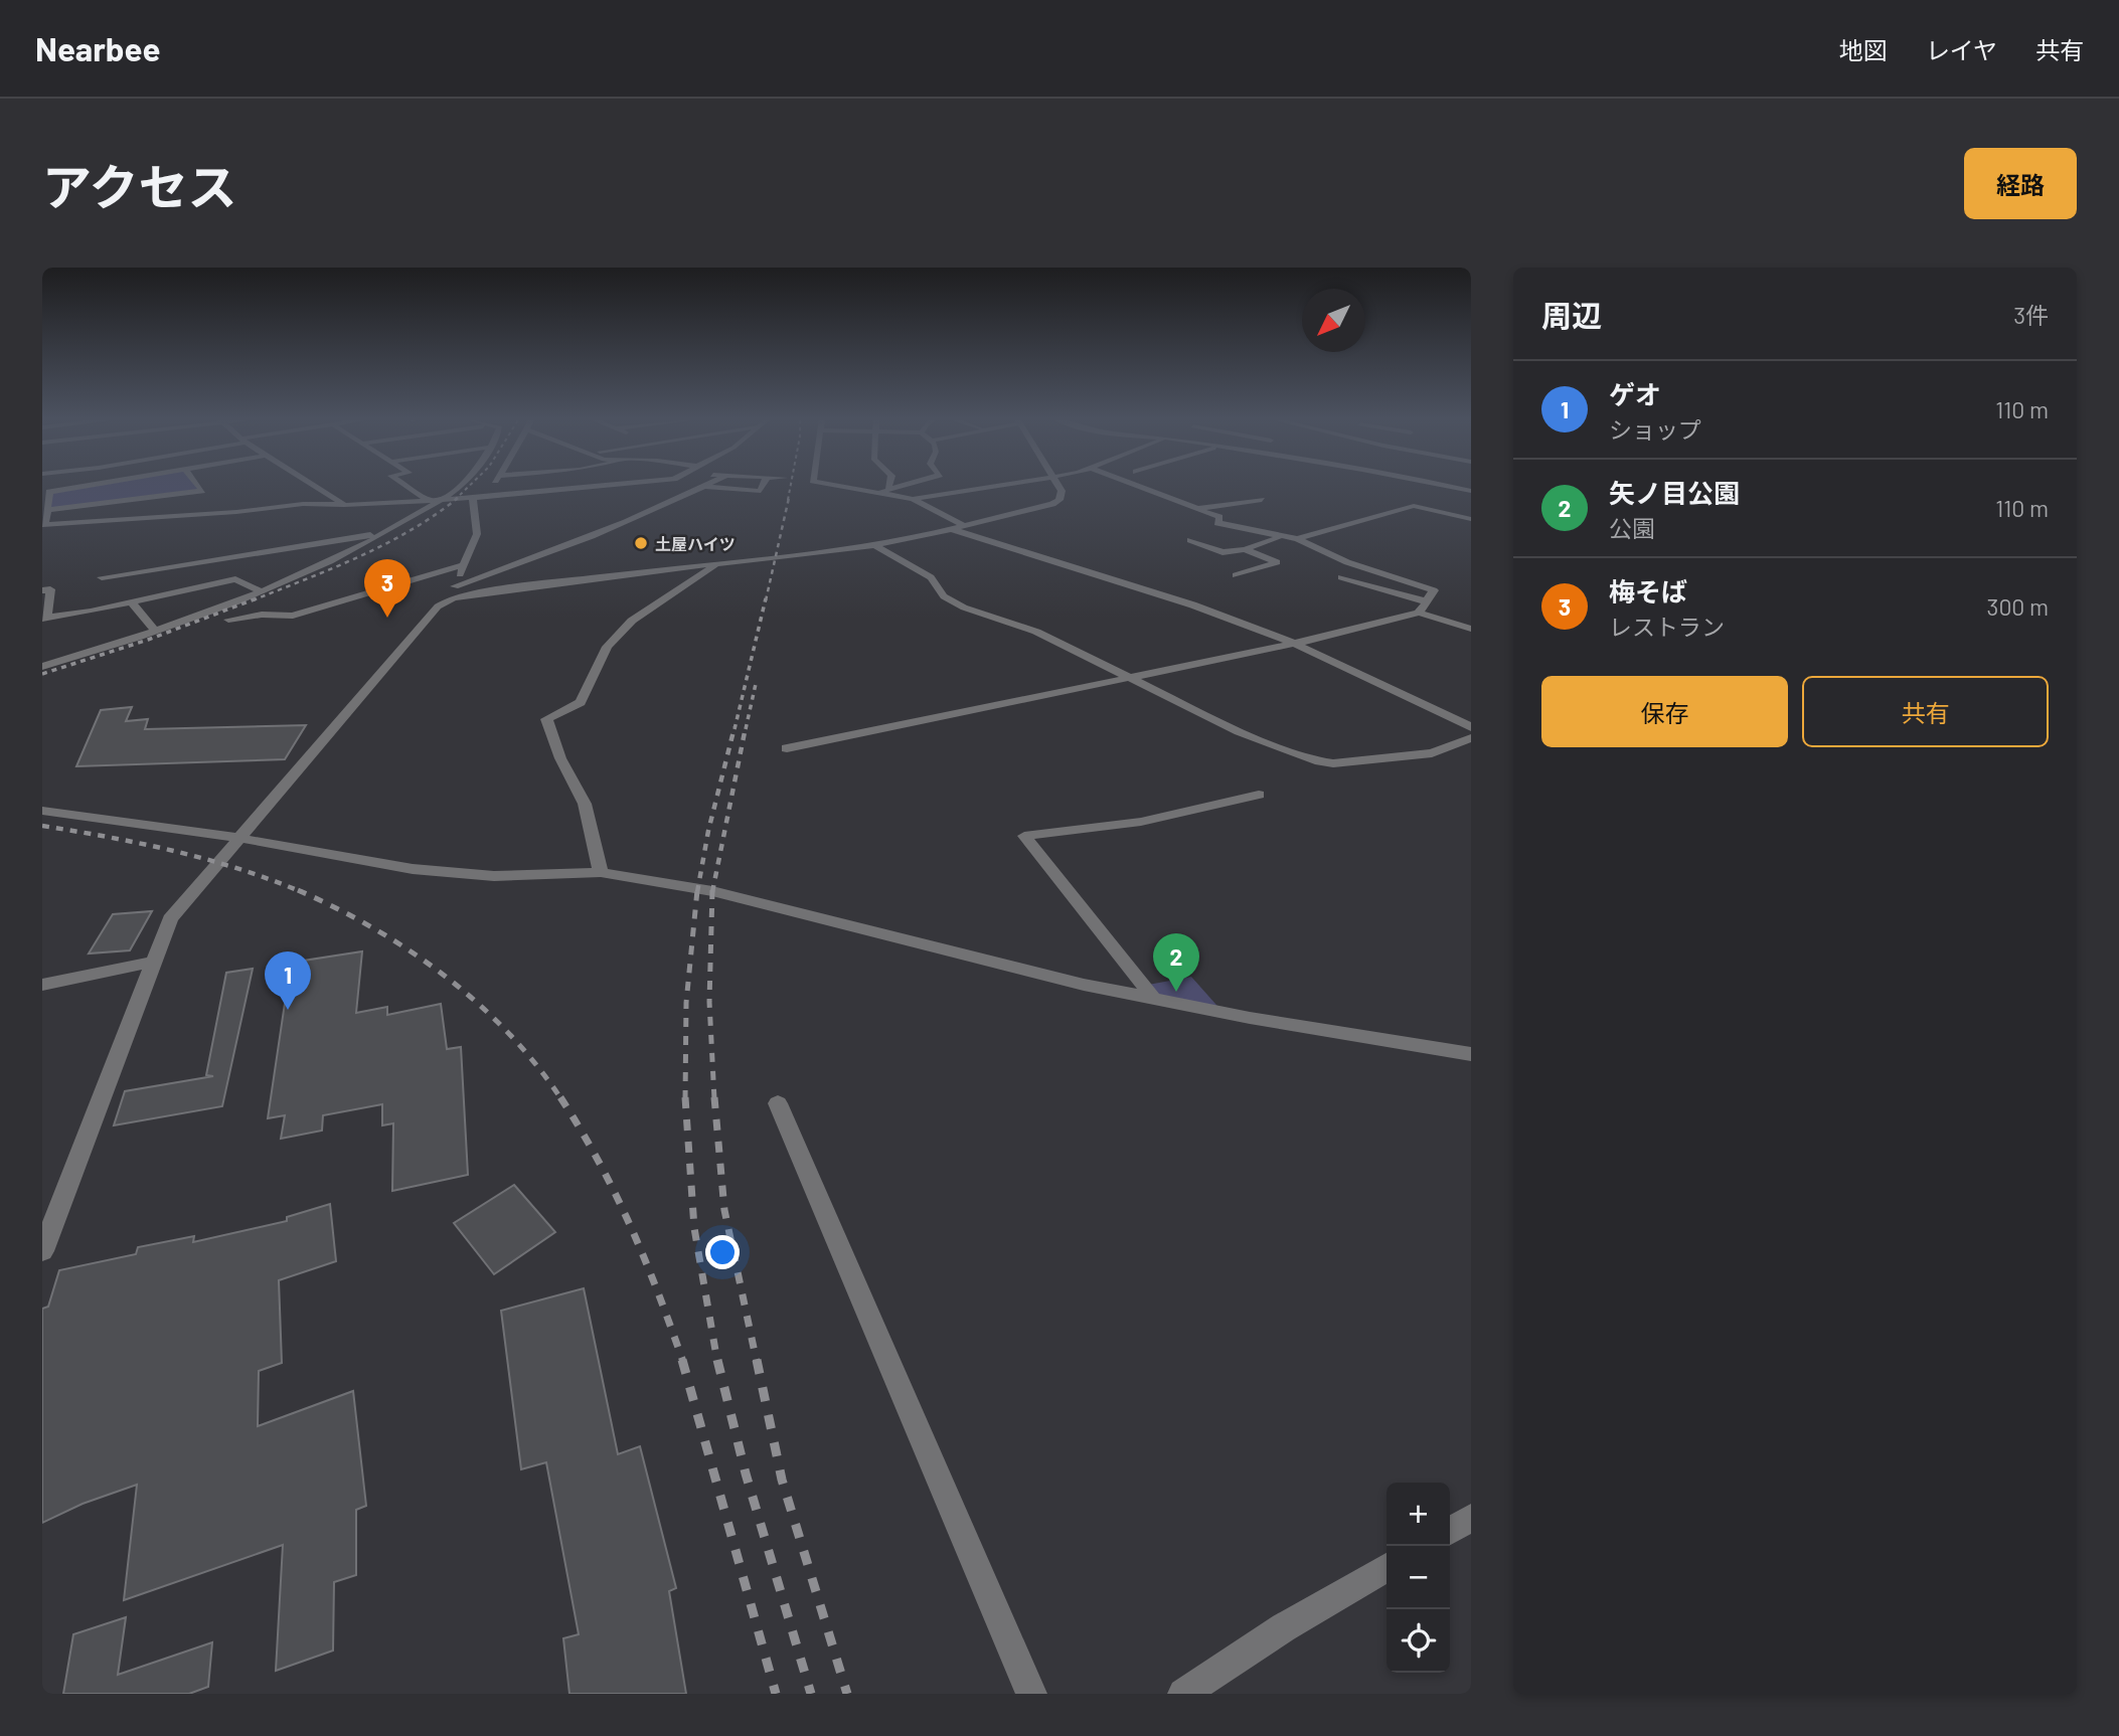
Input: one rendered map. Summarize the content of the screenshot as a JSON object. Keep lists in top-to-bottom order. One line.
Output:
{"places":["土屋ハイツ"],"north":"bottom left","page":{"header":"Nearbee","nav":["地図","レイヤ","共有"],"title":"アクセス","buttons":["経路",["保存","共有"]],"heading":["周辺","3件"],"list":[{"mark":"1","name":"ゲオ","note":"ショップ","value":"110 m"},{"mark":"2","name":"矢ノ目公園","note":"公園","value":"110 m"},{"mark":"3","name":"梅そば","note":"レストラン","value":"300 m"}],"pins":["3","2","1"],"map_buttons":["+","−"]}}
